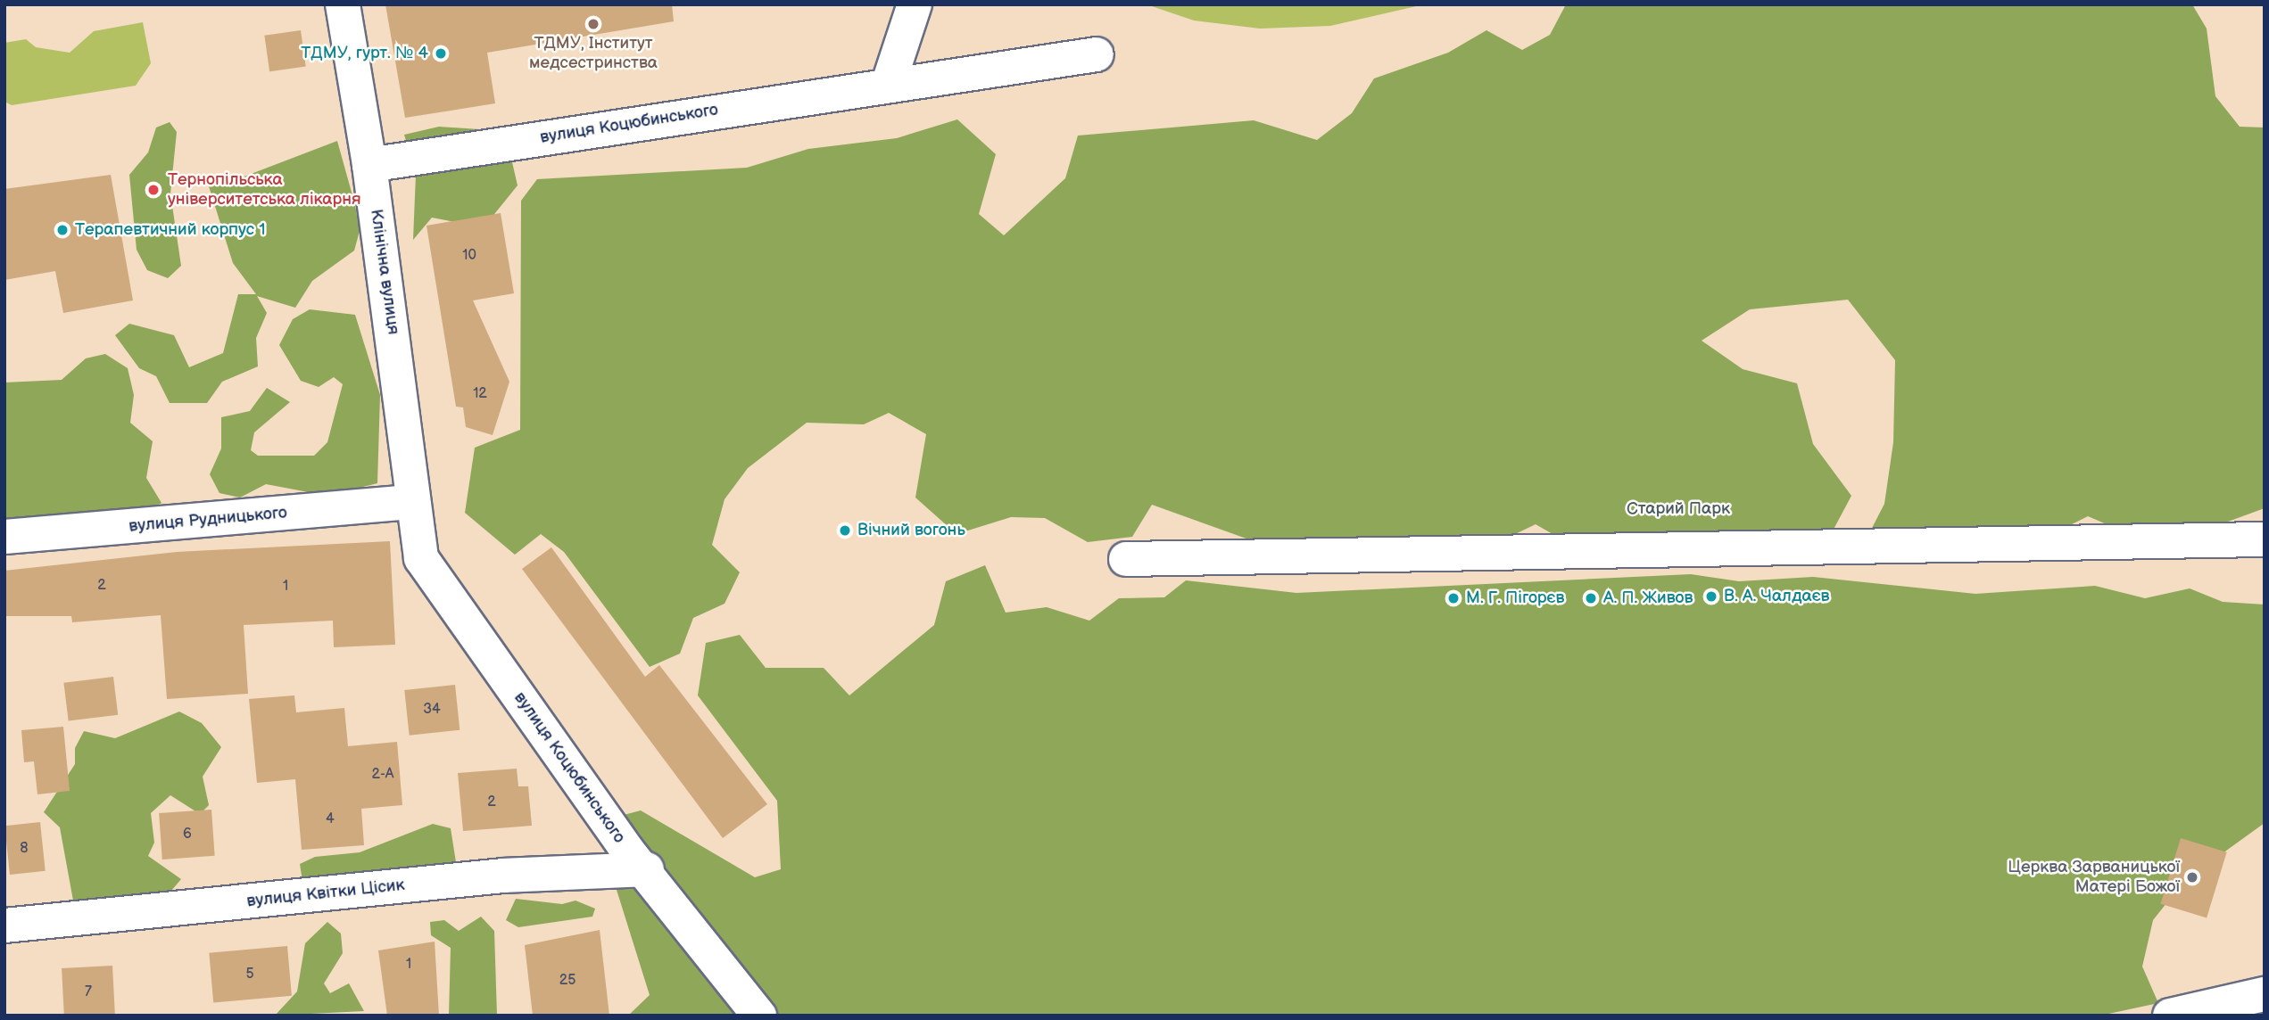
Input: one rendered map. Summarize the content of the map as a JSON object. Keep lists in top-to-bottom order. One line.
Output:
{"streets":{"street":["вулиця Коцюбинського","Клінічна вулиця","вулиця Рудницького","вулиця Квітки Цісик"]},"crossings":[["вулиця Коцюбинського","Клінічна вулиця"],["вулиця Коцюбинського","вулиця Рудницького"],["вулиця Коцюбинського","вулиця Квітки Цісик"],["Клінічна вулиця","вулиця Рудницького"]],"parks":["Старий Парк"],"places":["ТДМУ, Iнститут медсестринства","ТДМУ, гурт. № 4","Тернопільська університетська лікарня","Терапевтичний корпус 1","Вічний вогонь","В. А. Чалдаєв","М. Г. Пігорєв","А. П. Живов","Церква Зарваницької Матері Божої"],"house_numbers":["10","12","2","1","34","2-А","2","4","6","8","1","5","25","7"]}
